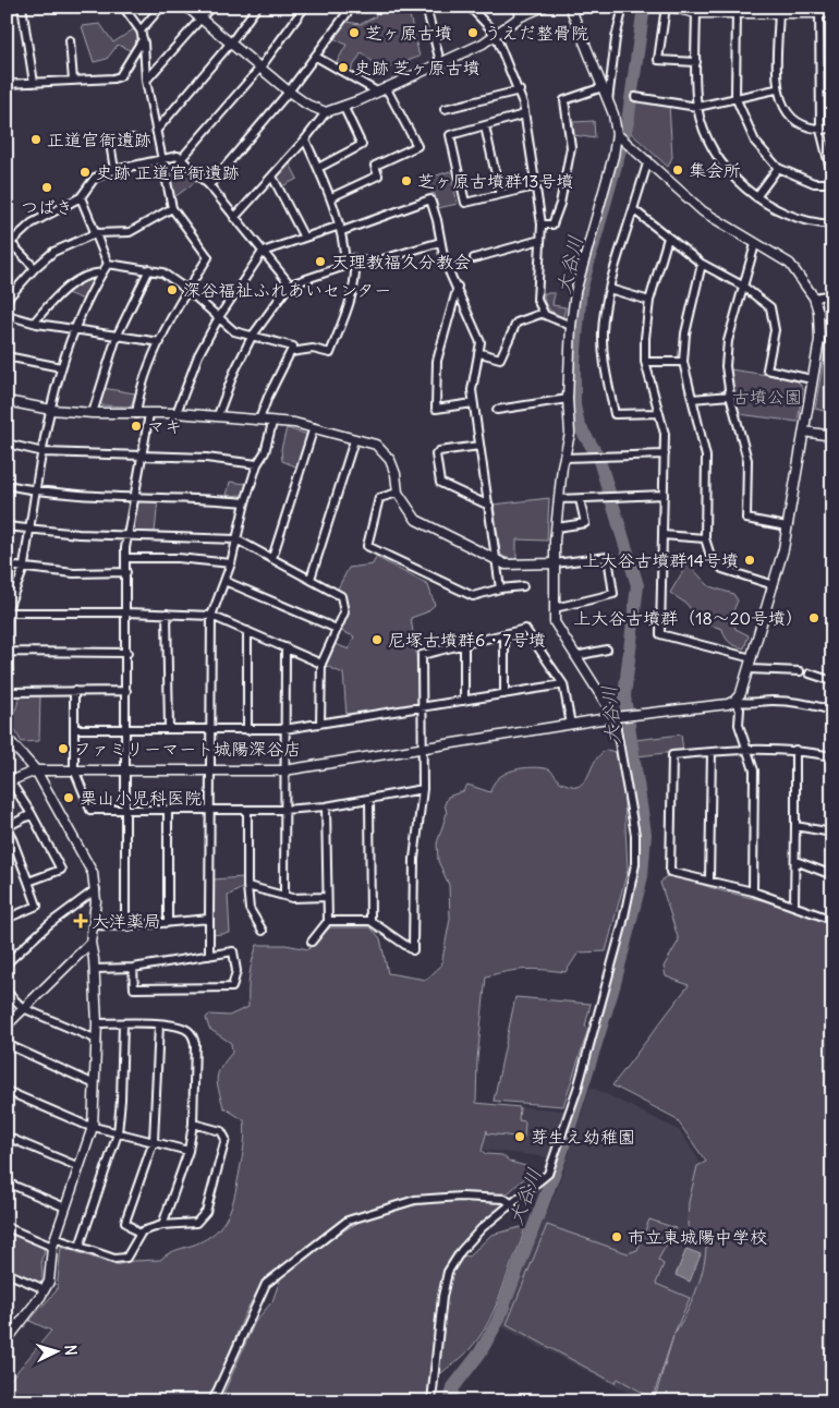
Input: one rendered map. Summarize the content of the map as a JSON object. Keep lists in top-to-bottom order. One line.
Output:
{"water":["大谷川"],"parks":["古墳公園"],"places":{"other":["芝ヶ原古墳","うえだ整骨院","史跡 芝ヶ原古墳","正道官衙遺跡","集会所","史跡 正道官衙遺跡","芝ヶ原古墳群13号墳","つばき","天理教福久分教会","深谷福祉ふれあいセンター","マキ","上大谷古墳群14号墳","上大谷古墳群（18～20号墳）","尼塚古墳群6・7号墳","ファミリーマート城陽深谷店","栗山小児科医院","芽生え幼稚園","市立東城陽中学校"],"health":["大洋薬局"]},"north":"right"}
